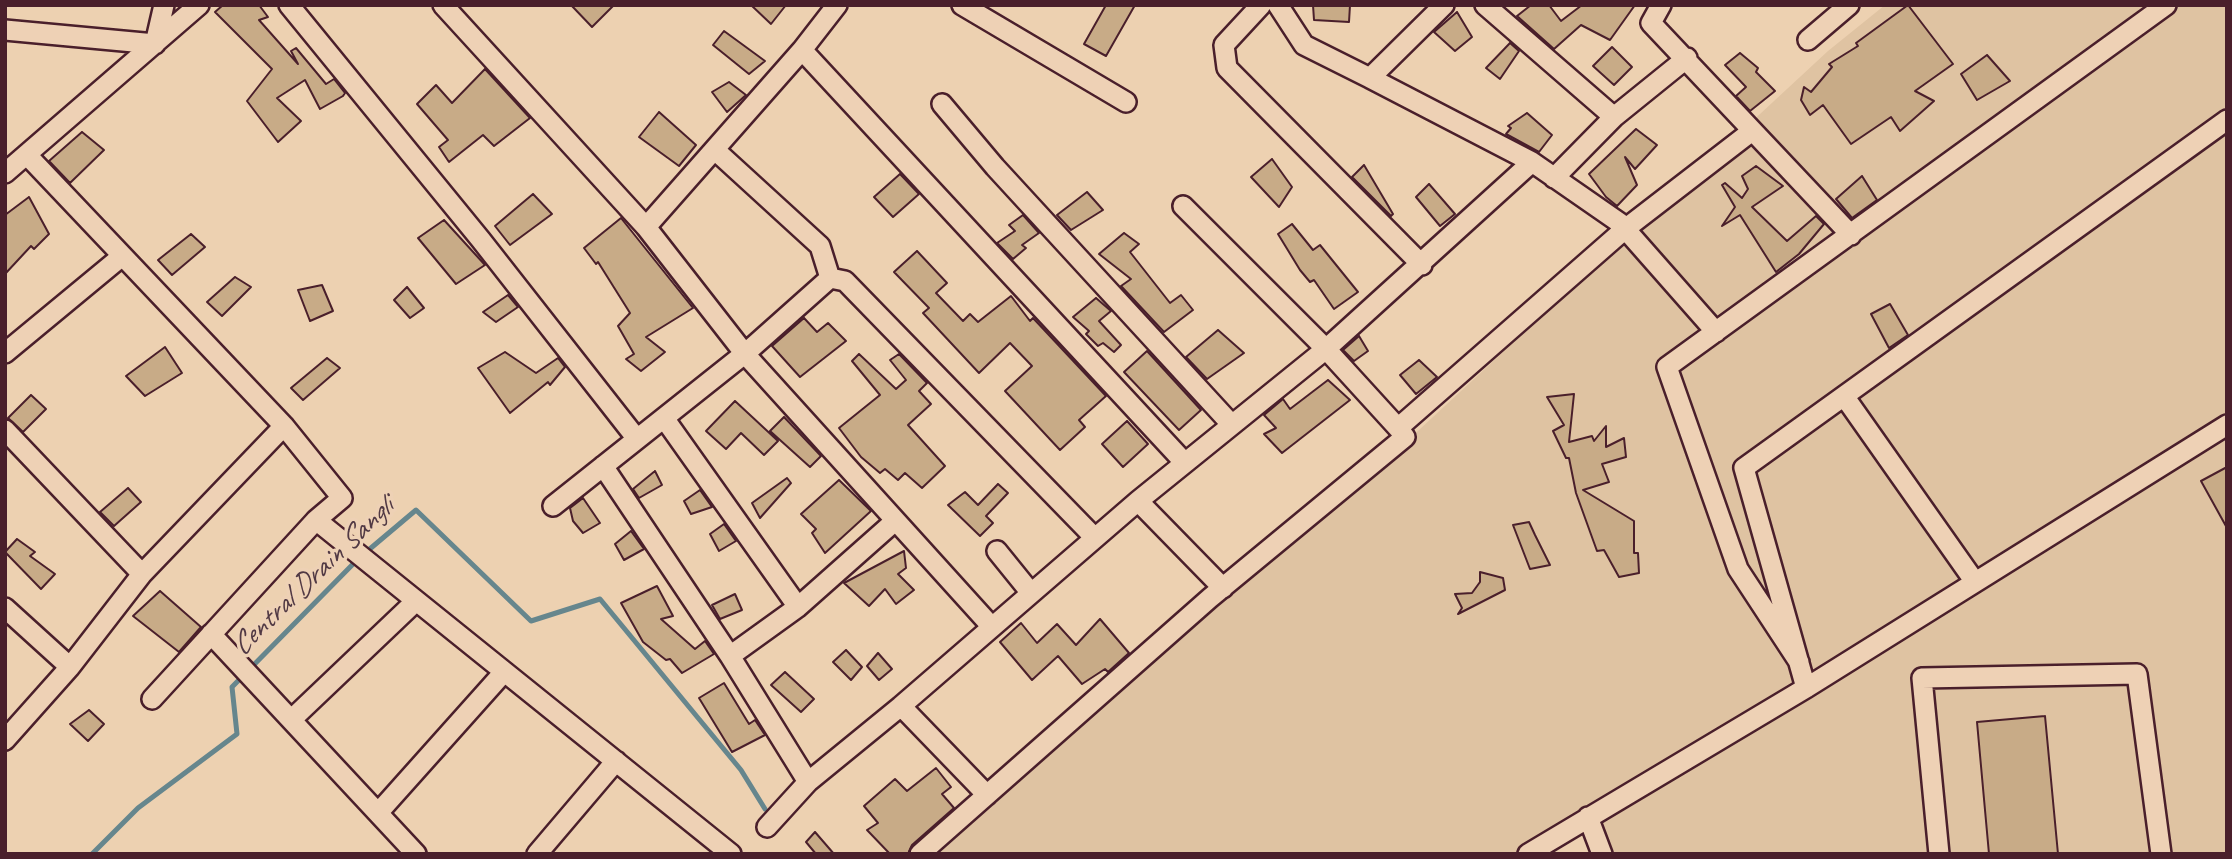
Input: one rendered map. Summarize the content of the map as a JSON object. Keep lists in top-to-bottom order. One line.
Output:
{"water":["Central Drain Sangli"]}
